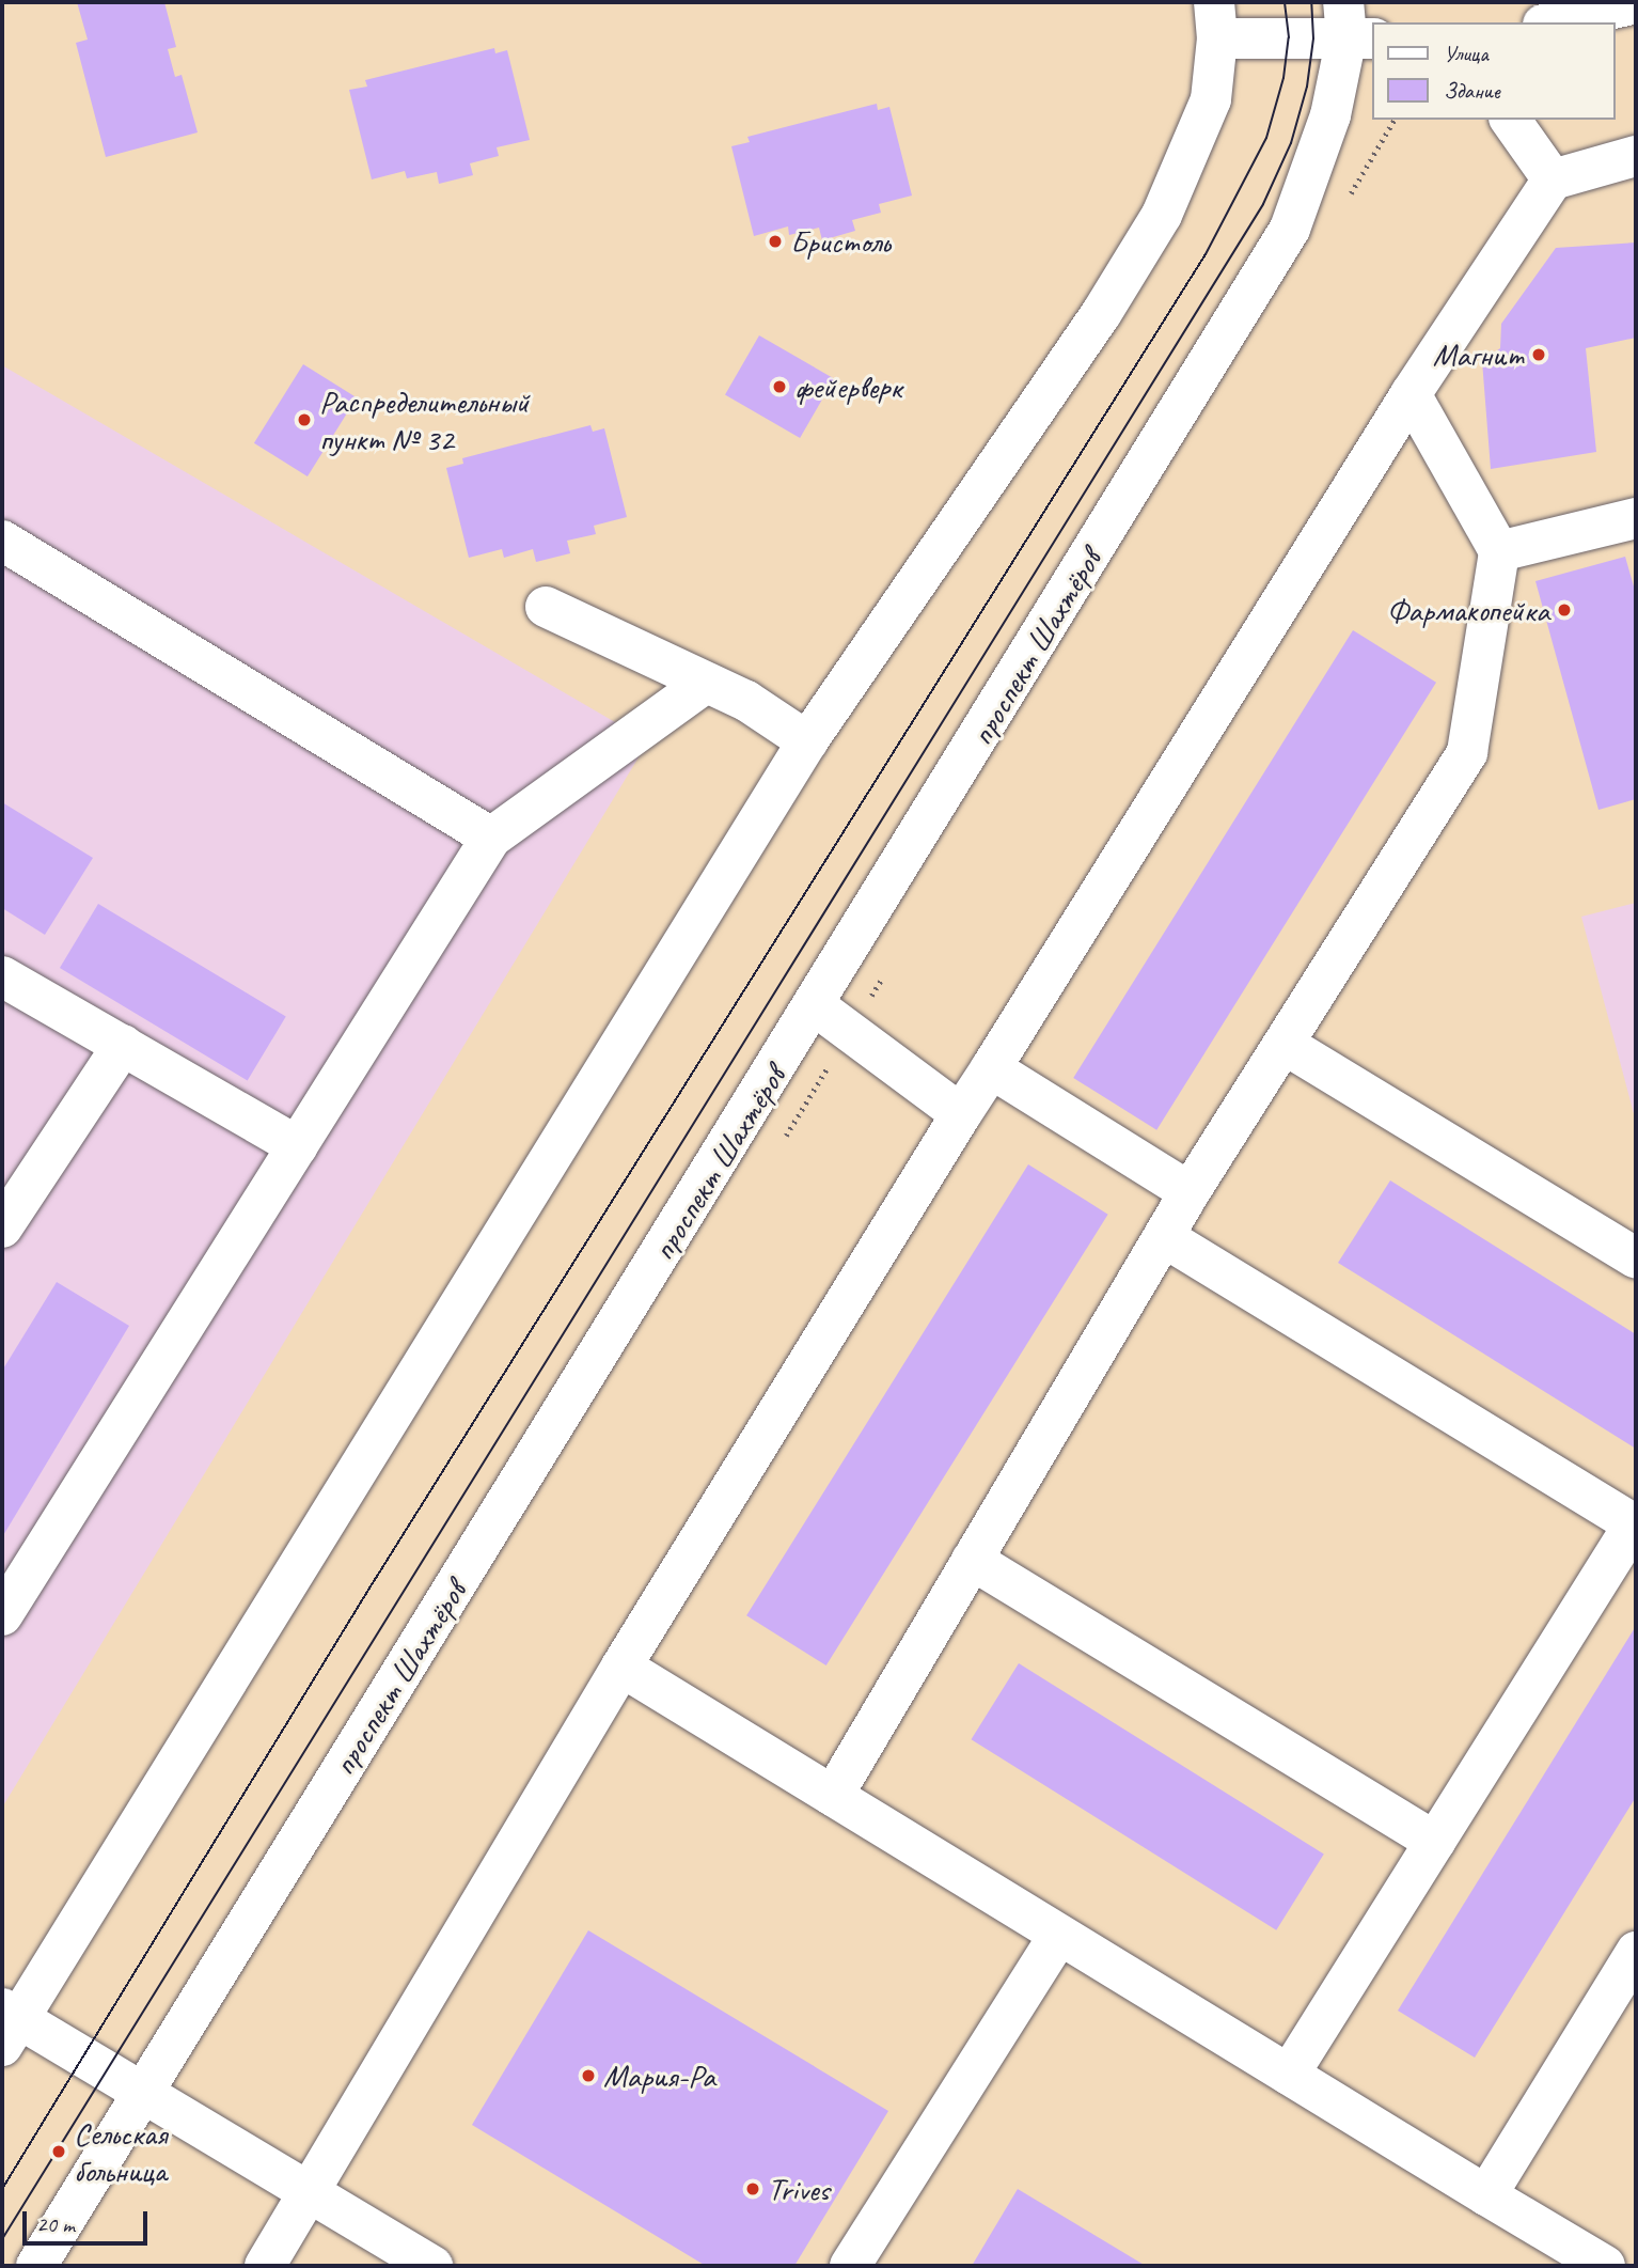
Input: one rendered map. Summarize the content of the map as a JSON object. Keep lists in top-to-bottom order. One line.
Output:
{"streets":{"main road":["проспект Шахтёров"]},"places":["Бристоль","Магнит","фейерверк","Распределительный пункт № 32","Фармакопейка","Мария-Ра","Сельская больница","Trives"],"legend":["Улица","Здание"],"scale_bar":"20 m"}
